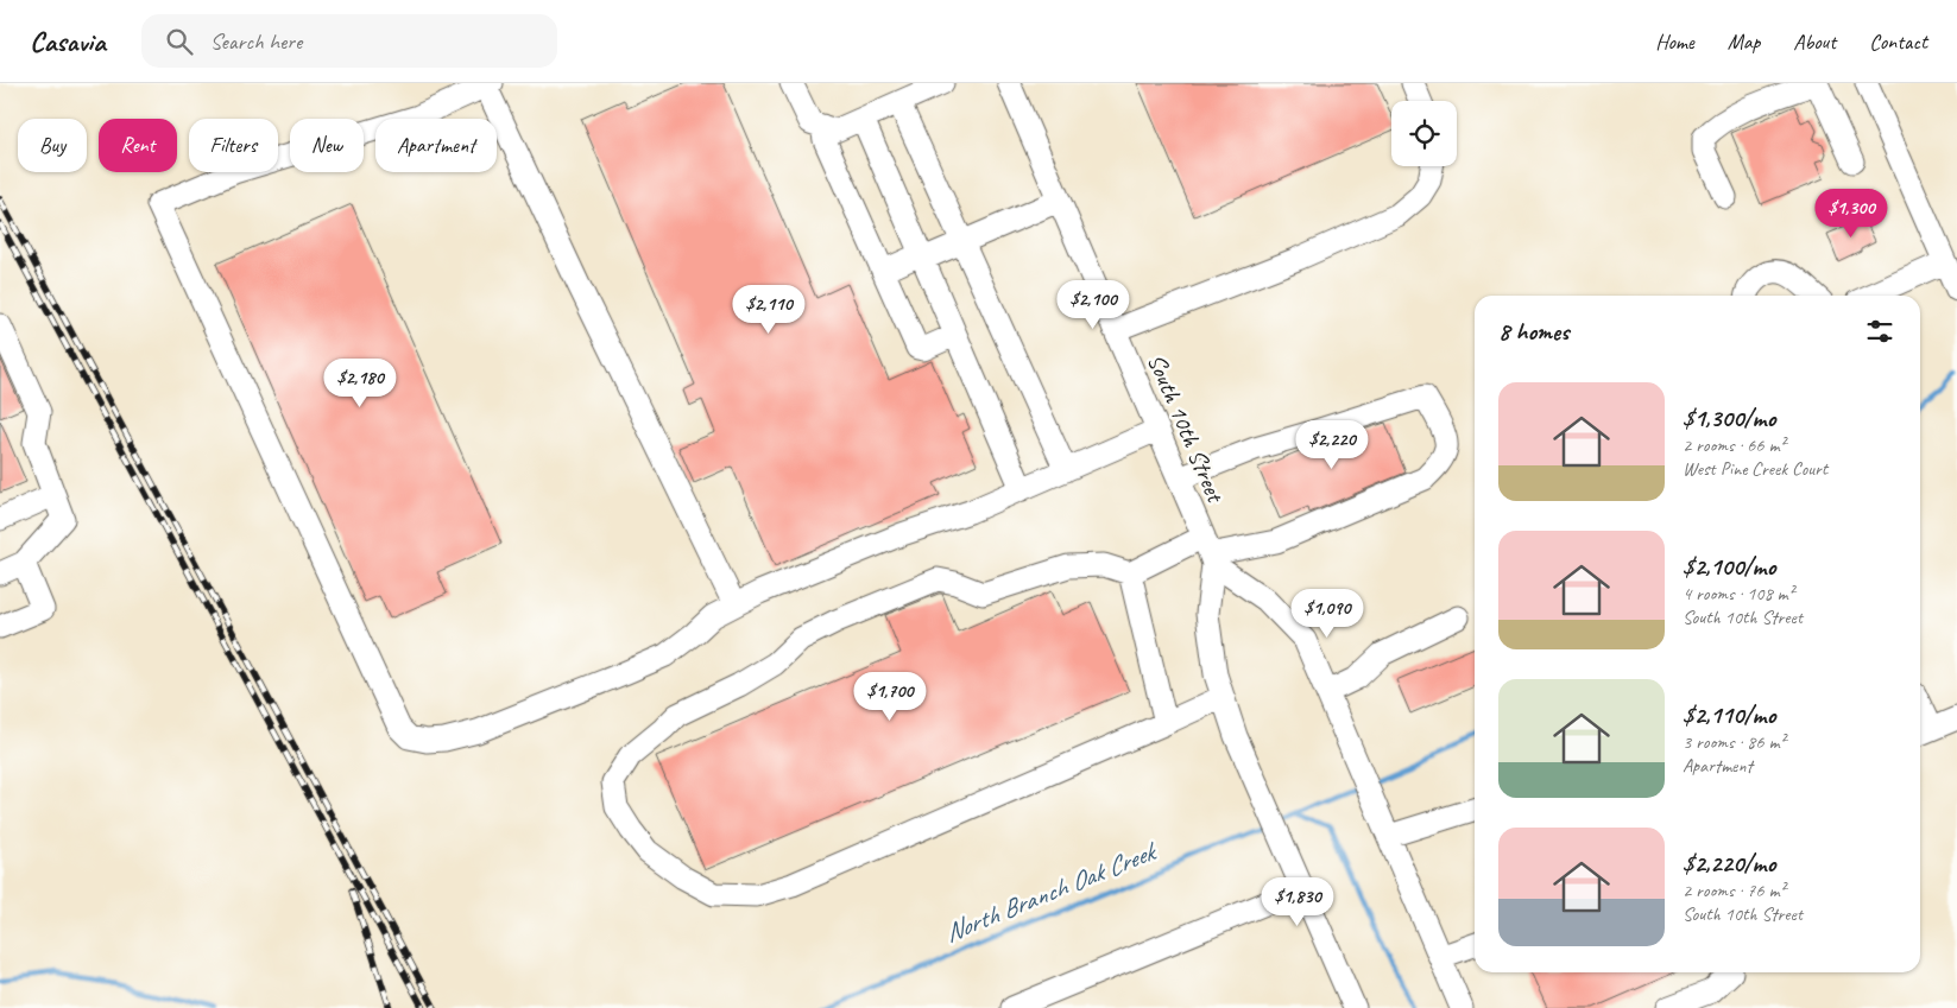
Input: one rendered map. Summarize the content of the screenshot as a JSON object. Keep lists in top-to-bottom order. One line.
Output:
{"streets":{"street":["South 10th Street"]},"water":["North Branch Oak Creek"],"page":{"header":"Casavia","search":"Search here","nav":["Home","Map","About","Contact"],"chip":["Buy","Rent","Filters","New","Apartment"],"price":["$1,300","$2,100","$2,110","$2,180","$2,220","$1,090","$1,700","$1,830"],"heading":"8 homes","list":[{"name":"$1,300/mo","note":"2 rooms · 66 m² · West Pine Creek Court"},{"name":"$2,100/mo","note":"4 rooms · 108 m² · South 10th Street"},{"name":"$2,110/mo","note":"3 rooms · 86 m² · Apartment"},{"name":"$2,220/mo","note":"2 rooms · 76 m² · South 10th Street"}]}}
